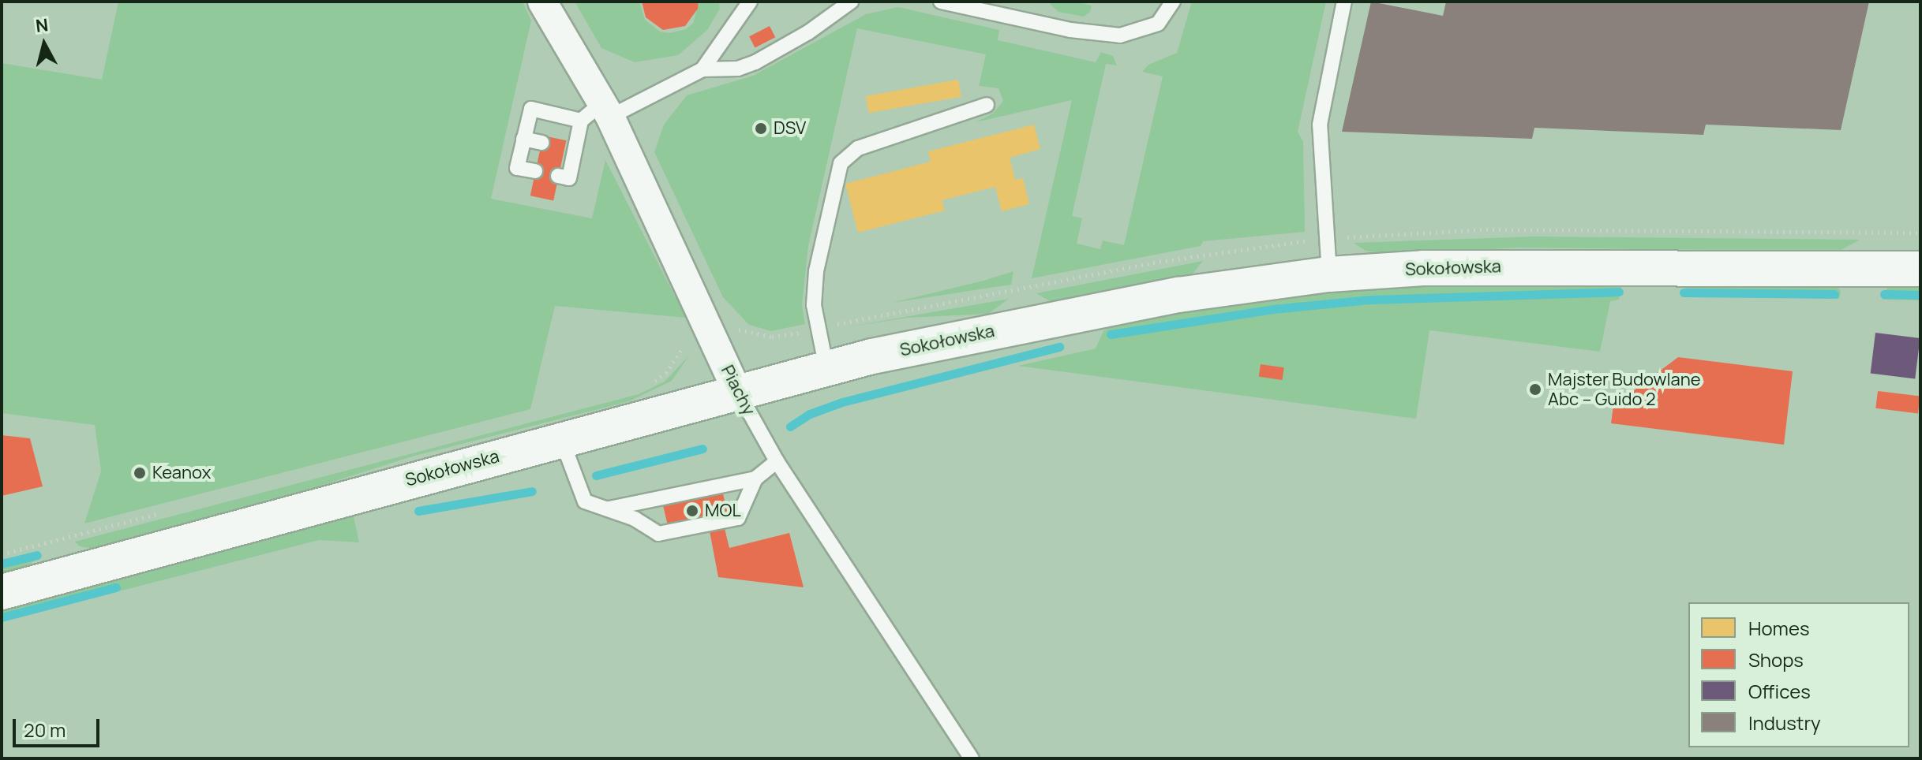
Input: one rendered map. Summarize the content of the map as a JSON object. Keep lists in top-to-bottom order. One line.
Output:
{"streets":{"street":["Sokołowska","Piachy"]},"crossings":[["Sokołowska","Piachy"]],"places":["DSV","Majster Budowlane Abc – Guido 2","Keanox","MOL"],"legend":["Homes","Shops","Offices","Industry"],"scale_bar":"20 m","north":"top"}
